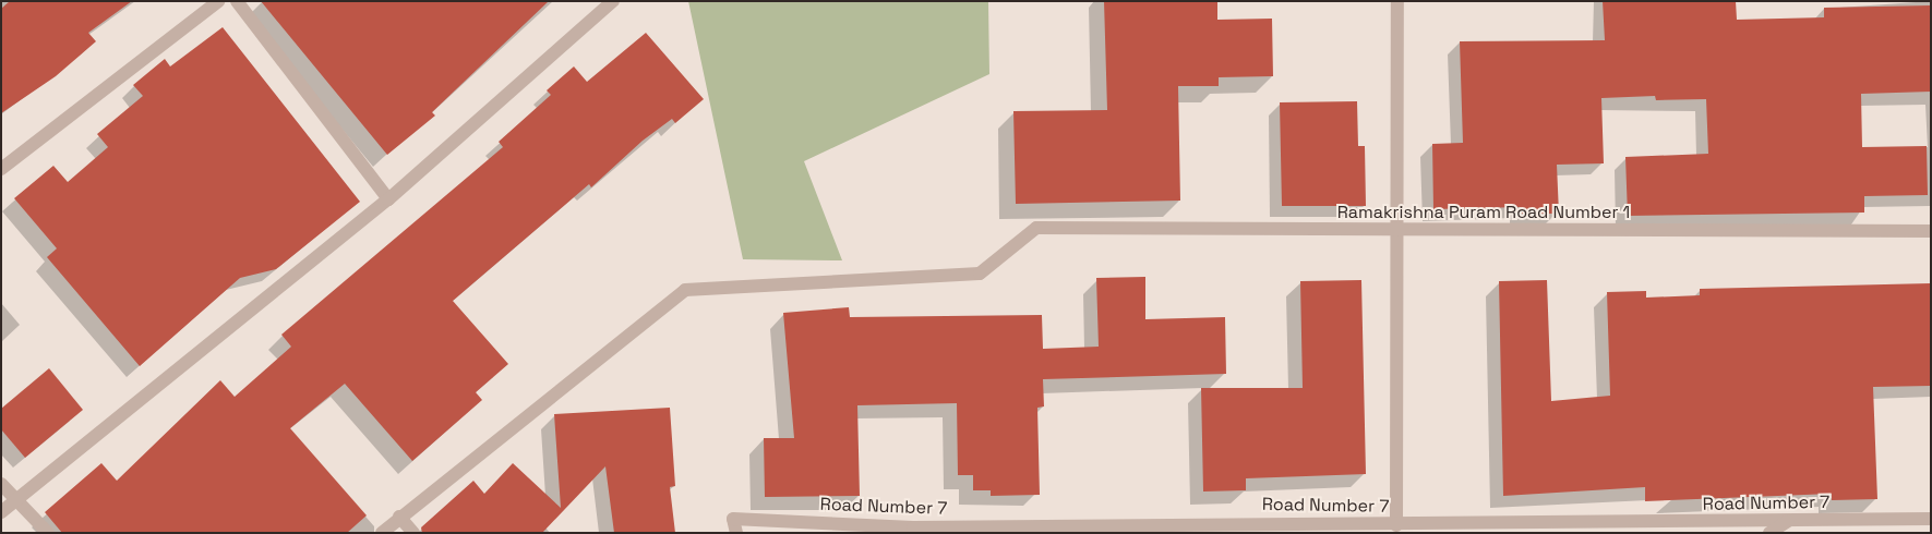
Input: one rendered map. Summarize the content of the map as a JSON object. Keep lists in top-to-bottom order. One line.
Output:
{"streets":{"street":["Ramakrishna Puram Road Number 1","Road Number 7"]}}
